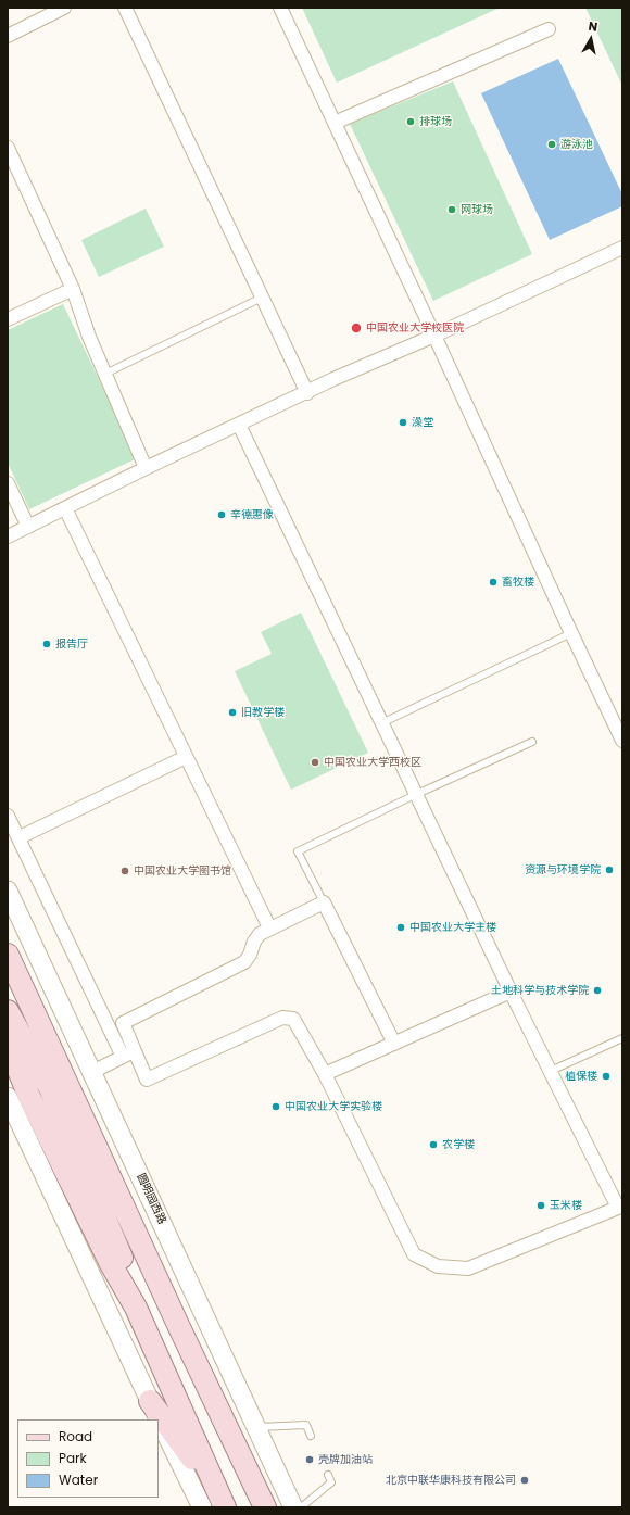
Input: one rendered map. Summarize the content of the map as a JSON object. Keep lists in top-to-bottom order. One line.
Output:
{"streets":{"street":["圆明园西路"]},"places":["排球场","游泳池","网球场","中国农业大学校医院","澡堂","辛德惠像","畜牧楼","报告厅","旧教学楼","中国农业大学西校区","资源与环境学院","中国农业大学图书馆","中国农业大学主楼","土地科学与技术学院","植保楼","中国农业大学实验楼","农学楼","玉米楼","壳牌加油站","北京中联华康科技有限公司"],"legend":["Road","Park","Water"],"north":"top"}
